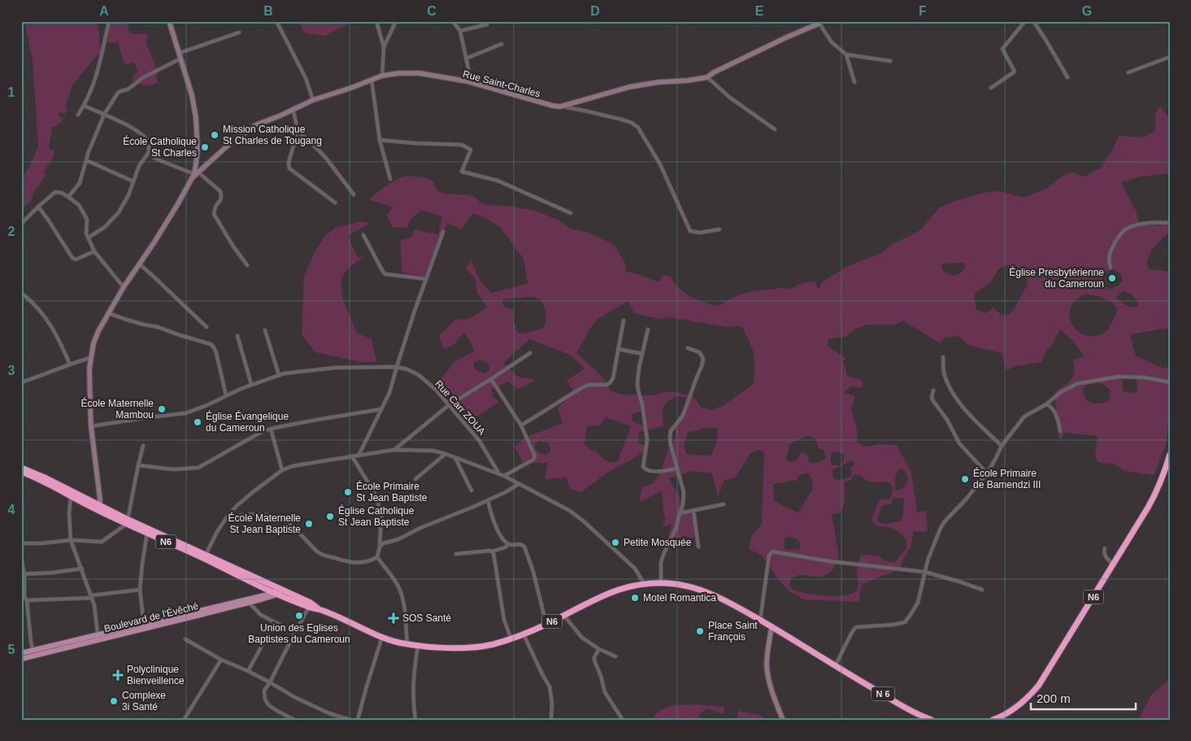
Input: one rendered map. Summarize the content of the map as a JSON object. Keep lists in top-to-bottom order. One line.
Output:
{"streets":{"highway":["N6","N 6"],"main road":["Boulevard de l'Évêché"],"street":["Rue Saint-Charles","Rue Carr ZOUA"]},"crossings":[["N6","Boulevard de l'Évêché"]],"places":{"other":["Mission Catholique St Charles de Tougang","École Catholique St Charles","Église Presbytérienne du Cameroun","École Maternelle Mambou","Église Évangelique du Cameroun","École Primaire de Bamendzi III","École Primaire St Jean Baptiste","Église Catholique St Jean Baptiste","École Maternelle St Jean Baptiste","Petite Mosquée","Motel Romantica","Union des Eglises Baptistes du Cameroun","Place Saint François","Complexe 3i Santé"],"health":["SOS Santé","Polyclinique Bienveillence"]},"scale_bar":"200 m","grid":{"columns":["A","B","C","D","E","F","G"],"rows":["1","2","3","4","5"]}}
